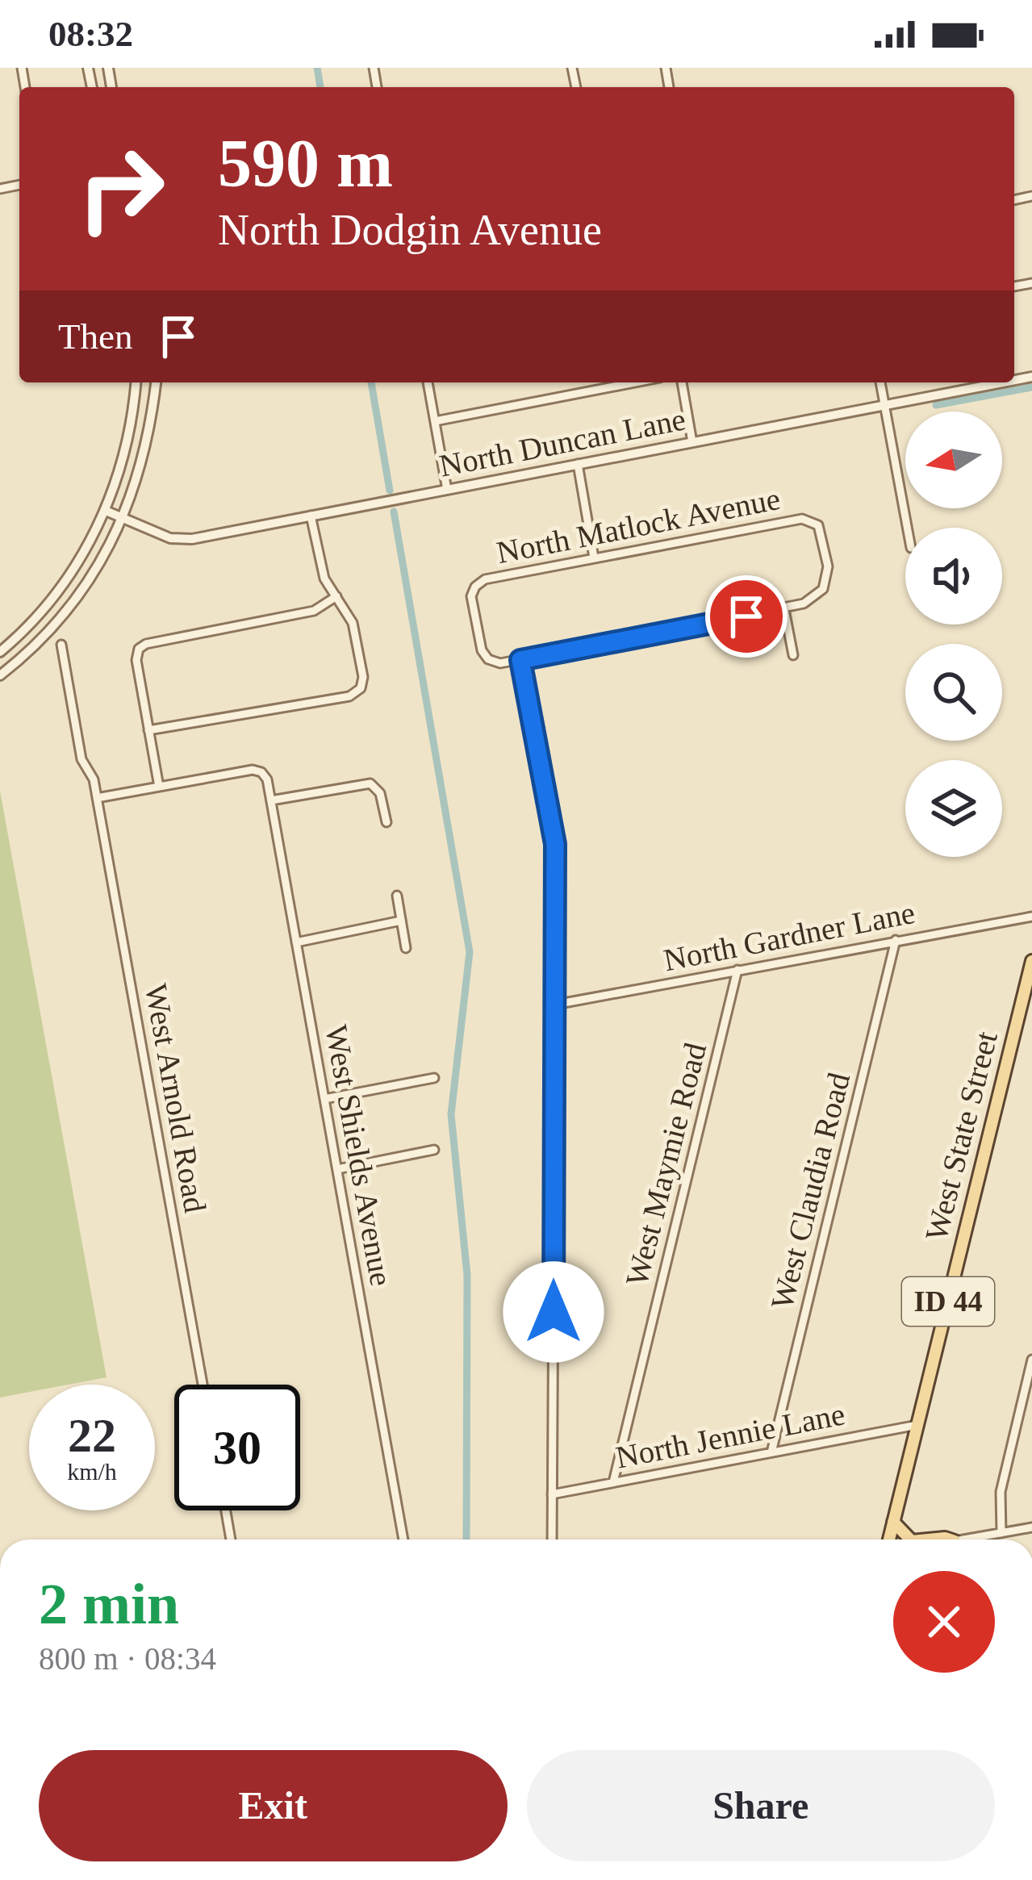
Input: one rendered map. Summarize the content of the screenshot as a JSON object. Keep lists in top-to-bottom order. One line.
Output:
{"streets":{"main road":["West State Street","ID 44"],"street":["North Duncan Lane","North Matlock Avenue","North Gardner Lane","West Arnold Road","West Shields Avenue","West Maymie Road","West Claudia Road","North Jennie Lane"]},"crossings":[["North Gardner Lane","West Maymie Road"],["North Gardner Lane","West Claudia Road"],["West State Street","North Jennie Lane"],["West Maymie Road","North Jennie Lane"],["West Claudia Road","North Jennie Lane"]],"north":"left","page":{"status":"08:32","turn":["590 m","North Dodgin Avenue"],"then":"Then","speed":"22 km/h","limit":"30","heading":["2 min","800 m · 08:34"],"buttons":["Exit","Share"]}}
